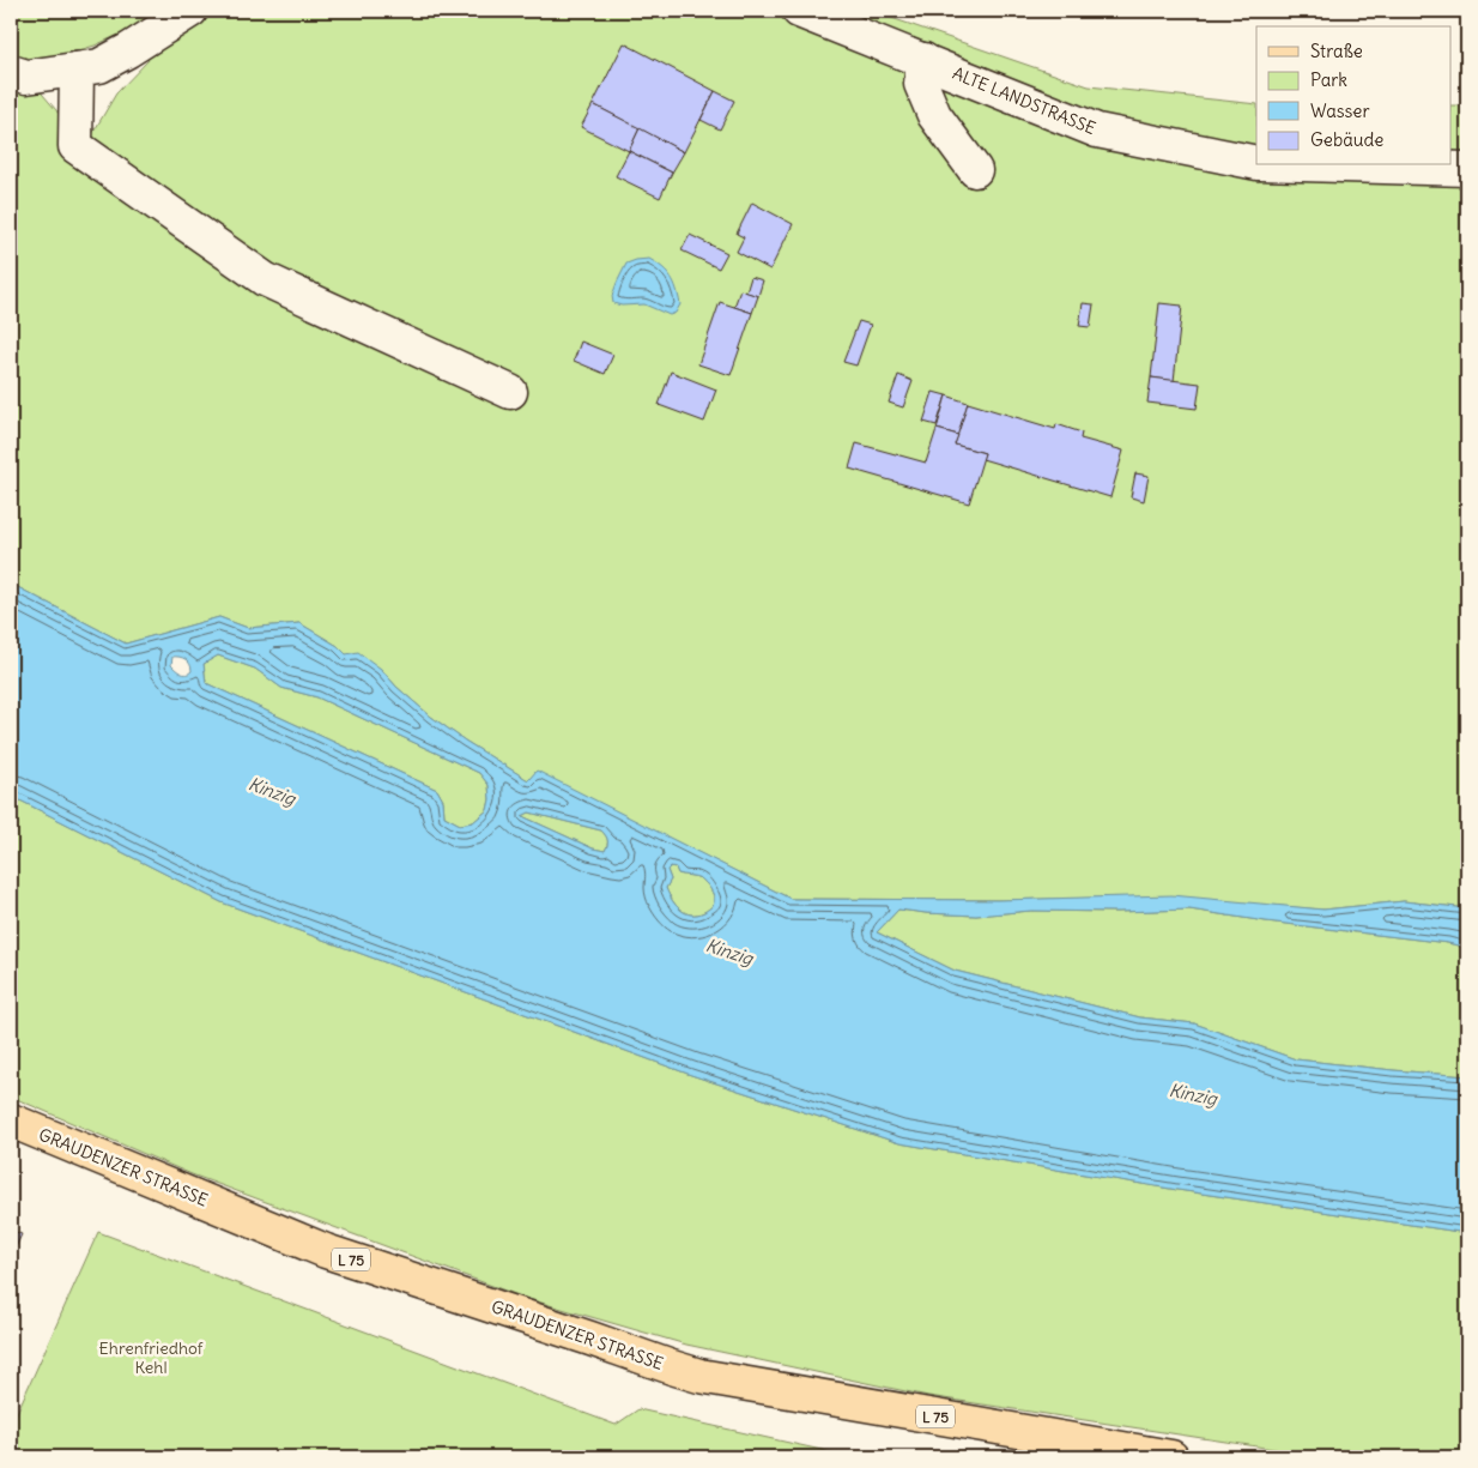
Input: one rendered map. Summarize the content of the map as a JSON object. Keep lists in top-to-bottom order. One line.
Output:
{"streets":{"main road":["GRAUDENZER STRASSE","L 75"],"street":["ALTE LANDSTRASSE"]},"water":["Kinzig"],"parks":["Ehrenfriedhof Kehl"],"legend":["Straße","Park","Wasser","Gebäude"]}
